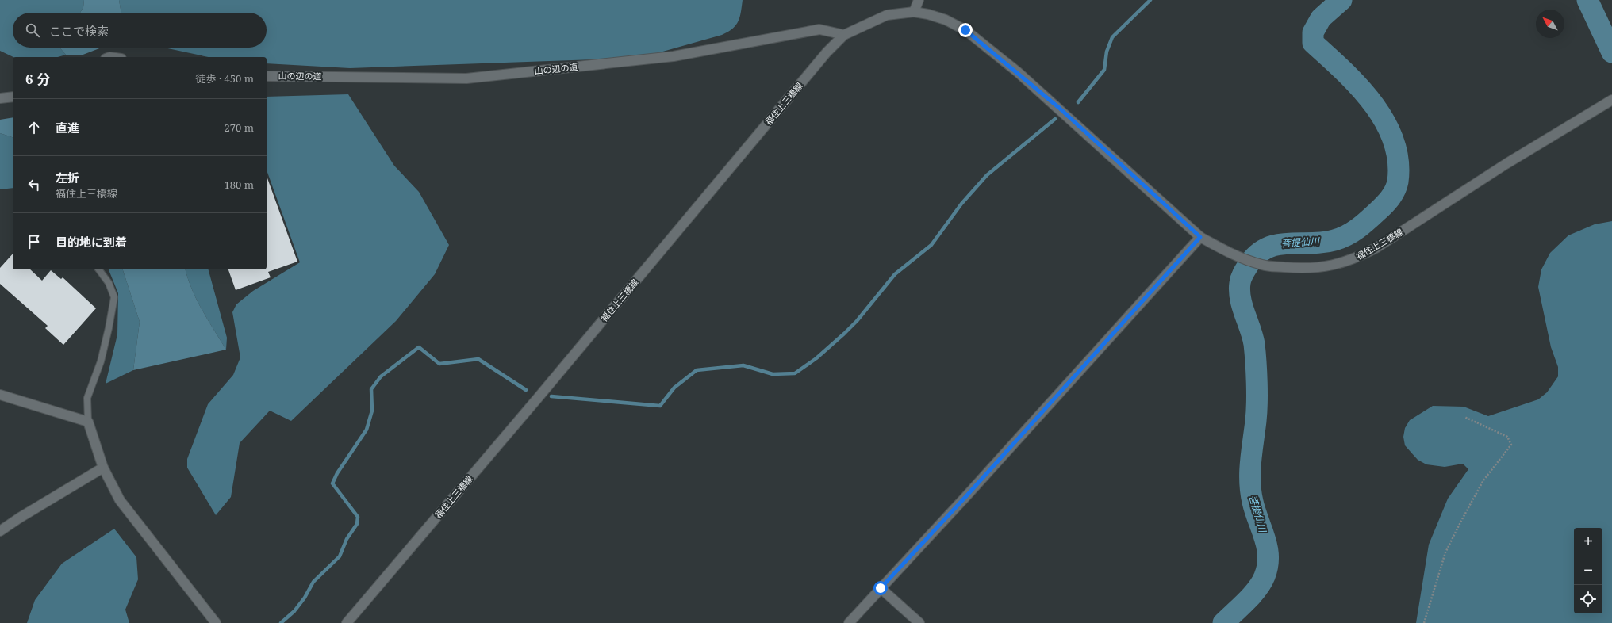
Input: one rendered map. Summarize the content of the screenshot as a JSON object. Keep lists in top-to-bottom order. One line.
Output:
{"streets":{"main road":["山の辺の道","福住上三橋線"]},"crossings":[["山の辺の道","福住上三橋線"]],"water":["菩提仙川"],"north":"top left","page":{"search":"ここで検索","heading":["6 分","徒歩 · 450 m"],"list":[["直進","270 m"],["左折","福住上三橋線","180 m"],"目的地に到着"],"map_buttons":["+","−"]}}
